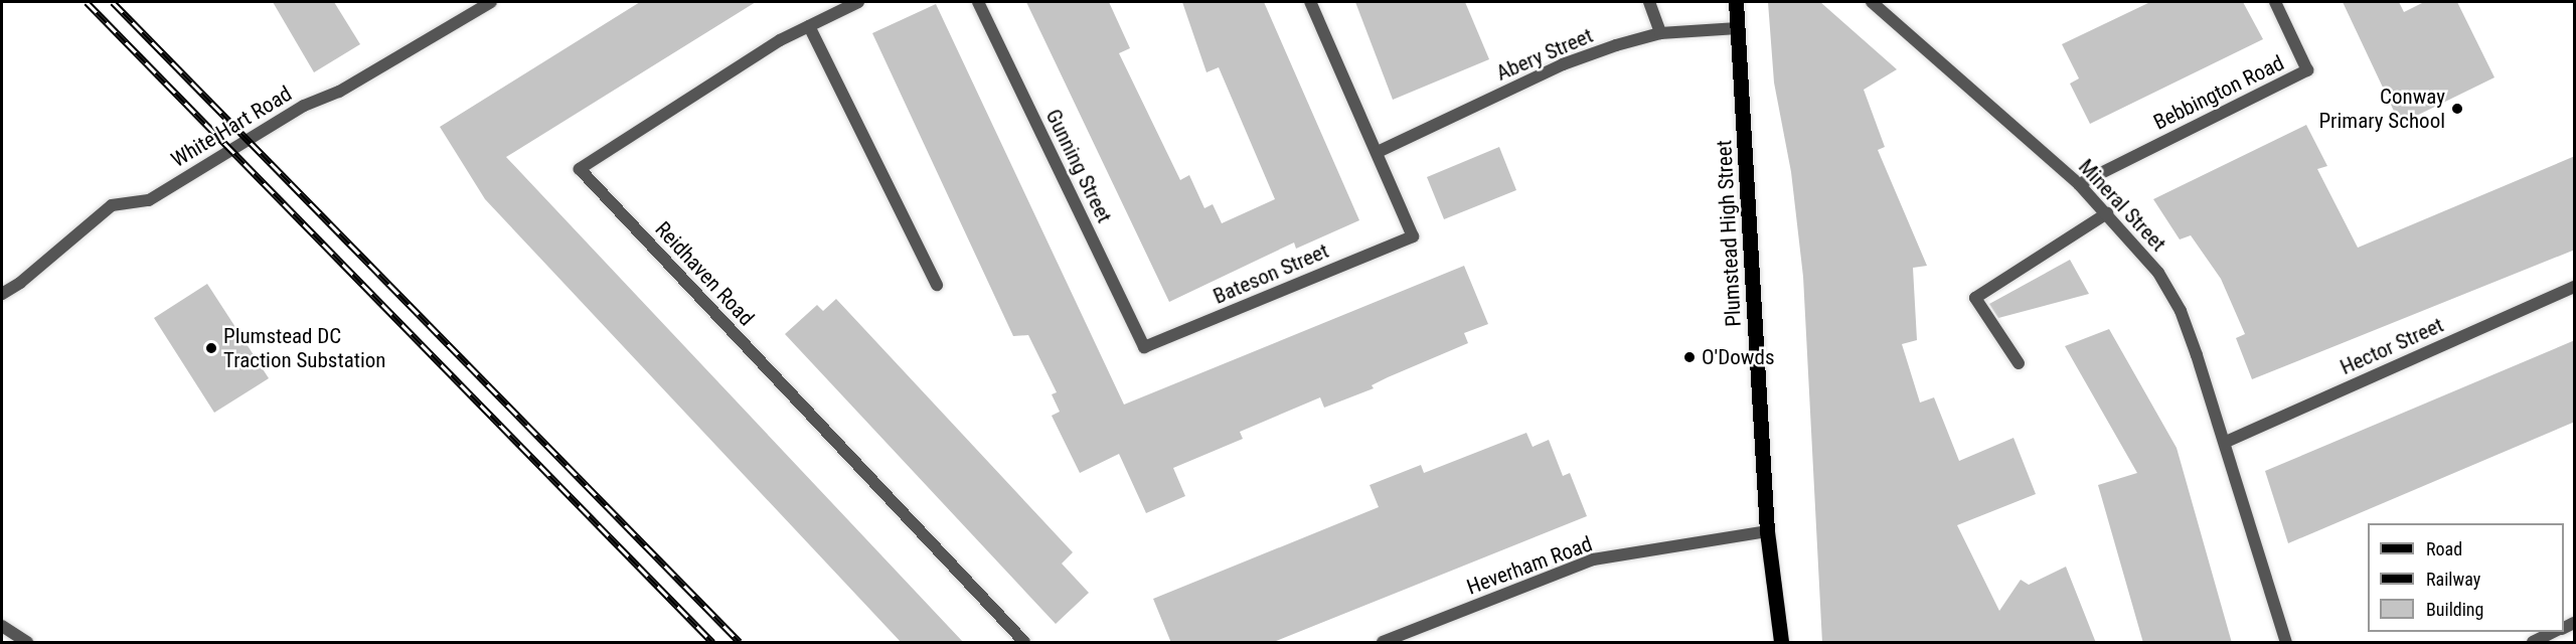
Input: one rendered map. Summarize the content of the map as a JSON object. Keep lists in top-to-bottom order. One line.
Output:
{"streets":{"main road":["Plumstead High Street"],"street":["Abery Street","Bebbington Road","White Hart Road","Gunning Street","Mineral Street","Reidhaven Road","Bateson Street","Hector Street","Heverham Road"]},"crossings":[["Abery Street","Plumstead High Street"],["Abery Street","Bateson Street"],["Bebbington Road","Mineral Street"],["Gunning Street","Bateson Street"],["Mineral Street","Hector Street"],["Plumstead High Street","Heverham Road"]],"places":["Conway Primary School","Plumstead DC Traction Substation","O'Dowds"],"legend":["Road","Railway","Building"]}
